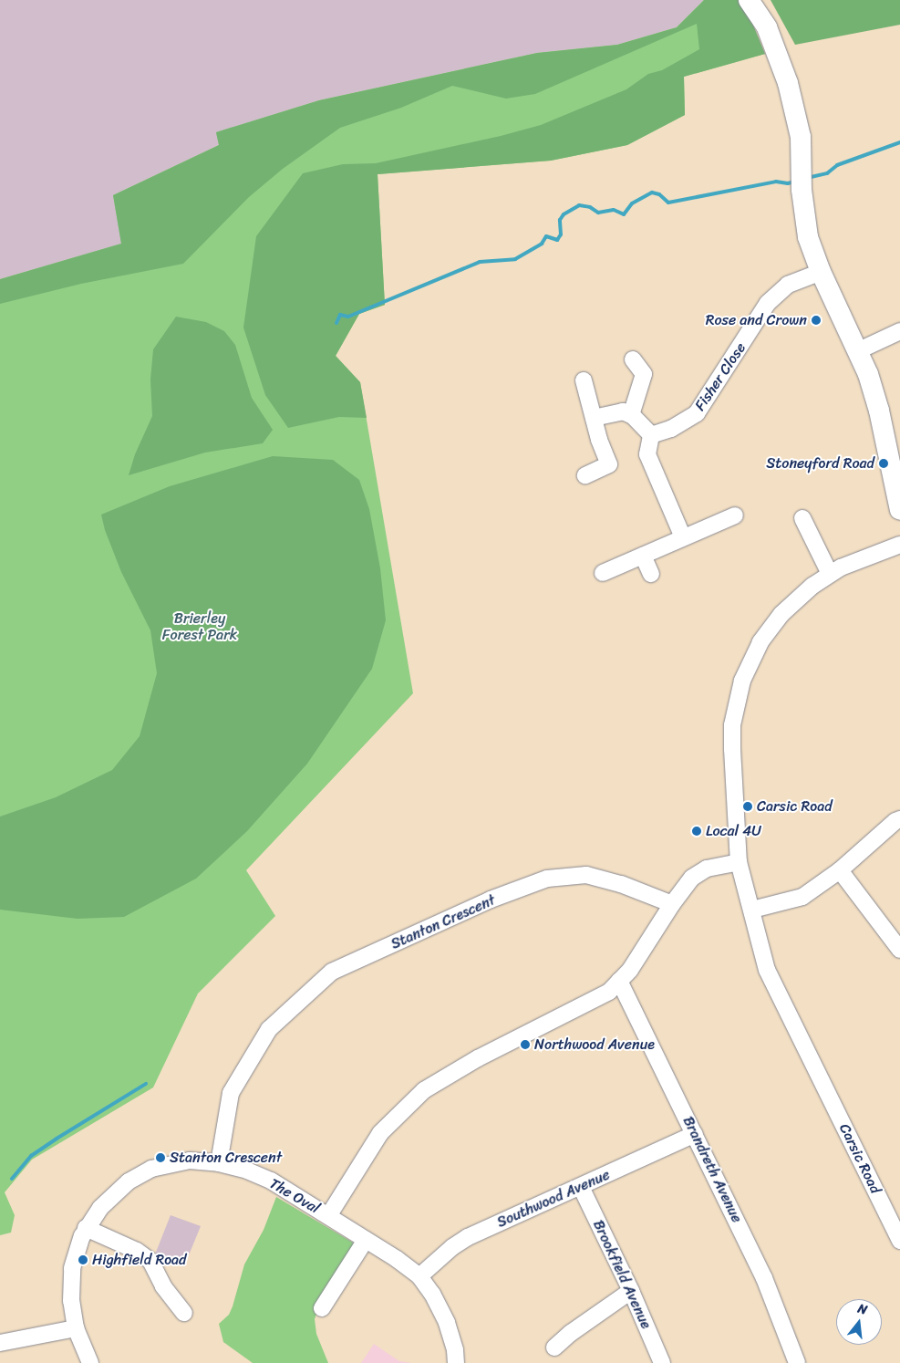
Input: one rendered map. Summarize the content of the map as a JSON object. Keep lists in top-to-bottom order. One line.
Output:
{"streets":{"street":["Fisher Close","Stanton Crescent","Carsic Road","Brandreth Avenue","The Oval","Southwood Avenue","Brookfield Avenue"]},"crossings":[["Stanton Crescent","The Oval"],["Brandreth Avenue","Southwood Avenue"],["The Oval","Southwood Avenue"],["Southwood Avenue","Brookfield Avenue"]],"parks":["Brierley Forest Park"],"places":["Rose and Crown","Stoneyford Road","Carsic Road","Local 4U","Northwood Avenue","Stanton Crescent","Highfield Road"],"north":"top"}
